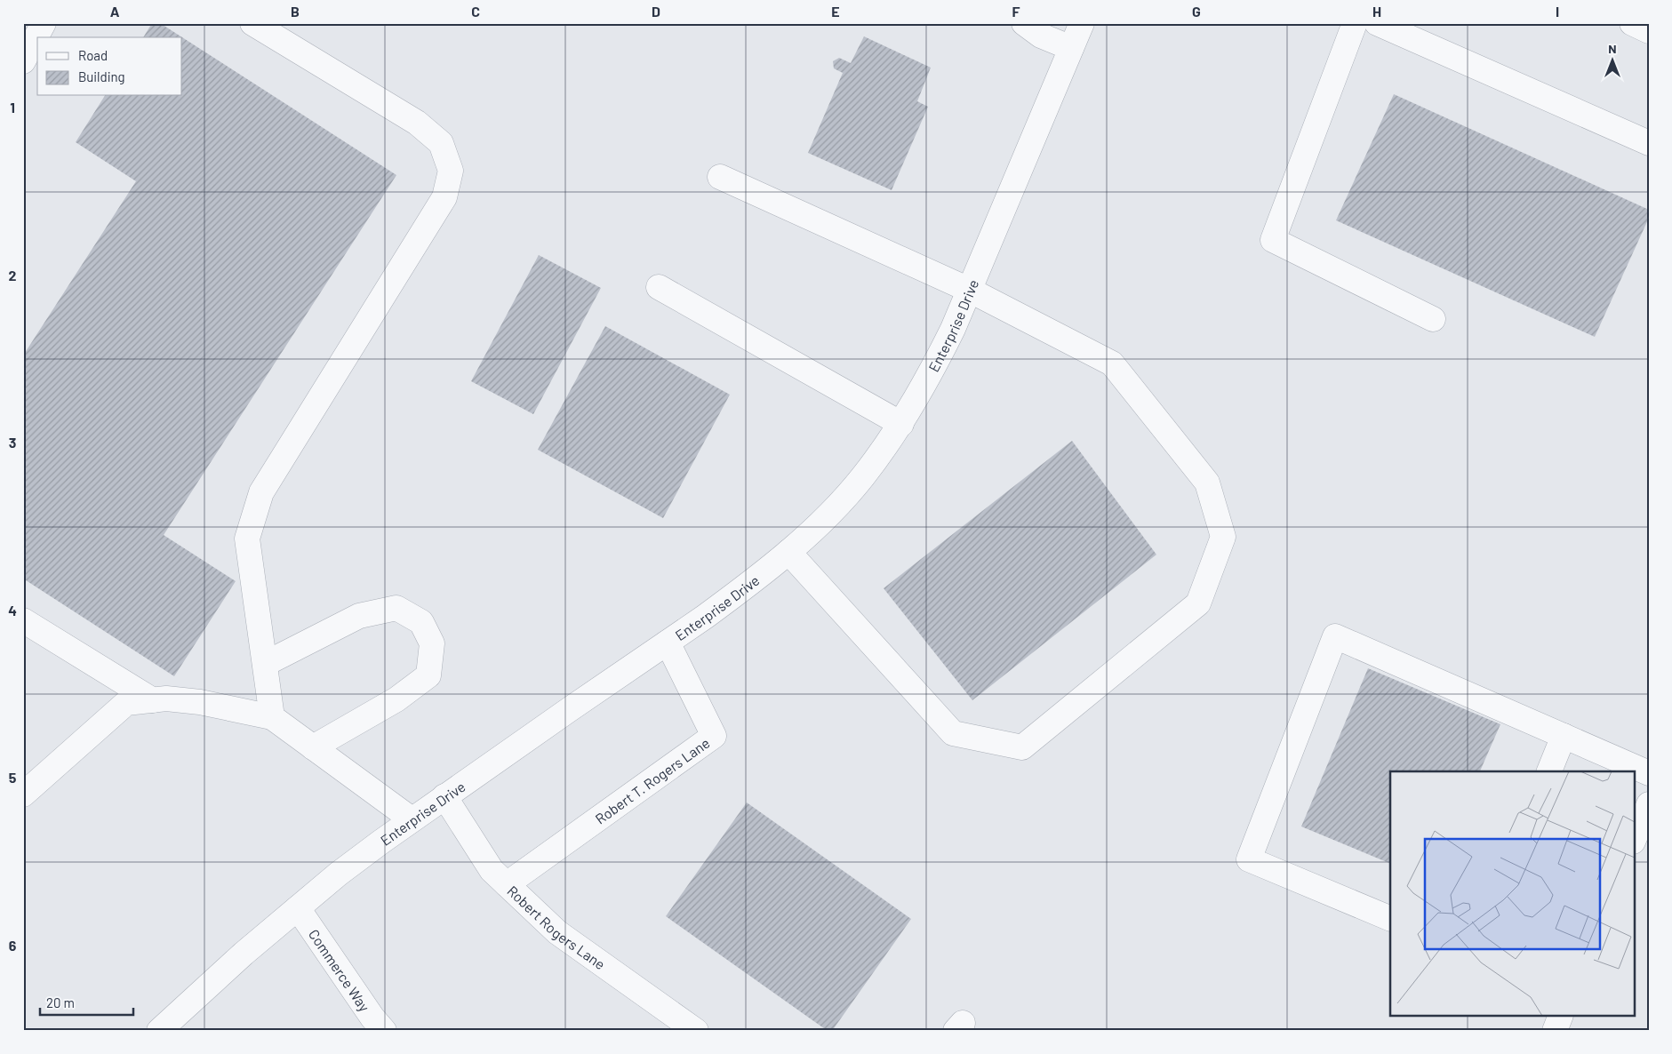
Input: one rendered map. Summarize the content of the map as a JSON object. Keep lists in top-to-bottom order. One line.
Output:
{"streets":{"street":["Enterprise Drive","Robert T. Rogers Lane","Robert Rogers Lane","Commerce Way"]},"crossings":[["Enterprise Drive","Robert T. Rogers Lane"],["Enterprise Drive","Robert Rogers Lane"],["Enterprise Drive","Commerce Way"],["Robert T. Rogers Lane","Robert Rogers Lane"]],"legend":["Road","Building"],"scale_bar":"20 m","north":"top","grid":{"columns":["A","B","C","D","E","F","G","H","I"],"rows":["1","2","3","4","5","6"]}}
